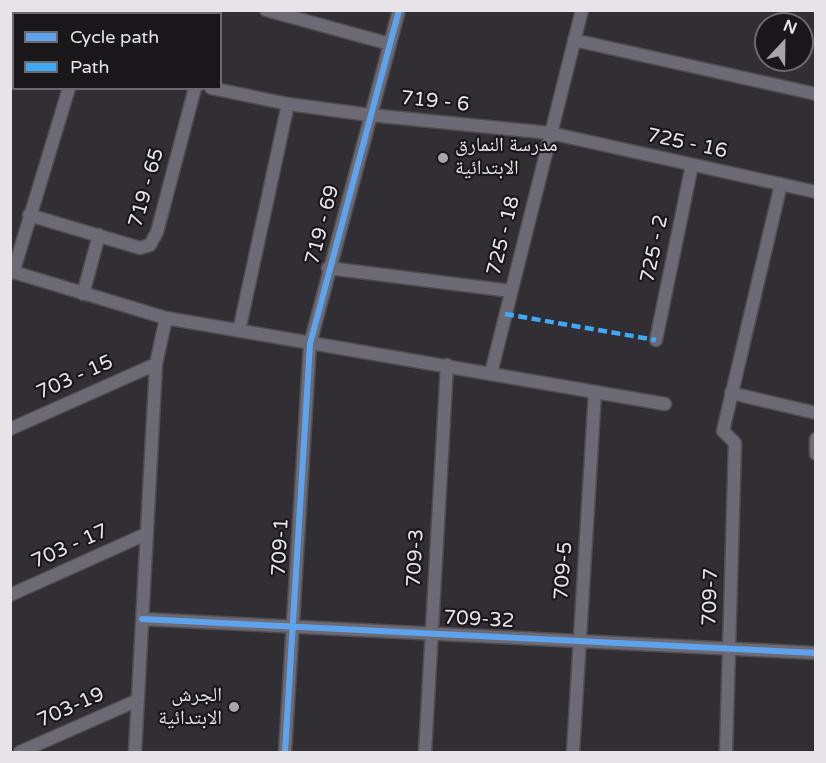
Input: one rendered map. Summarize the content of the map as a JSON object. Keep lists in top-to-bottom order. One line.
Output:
{"streets":{"street":["719 - 6","725 - 16","719 - 65","719 - 69","725 - 18","725 - 2","703 - 15","703 - 17","709-1","709-3","709-5","709-7","709-32","703-19"]},"crossings":[["719 - 6","725 - 16"],["719 - 6","719 - 69"],["719 - 6","725 - 18"],["725 - 16","725 - 18"],["725 - 16","725 - 2"],["719 - 69","709-1"],["709-1","709-32"],["709-3","709-32"],["709-5","709-32"],["709-7","709-32"]],"places":["مدرسة النمارق الابتدائية","الجرش الابتدائية"],"legend":["Cycle path","Path"],"north":"top"}
